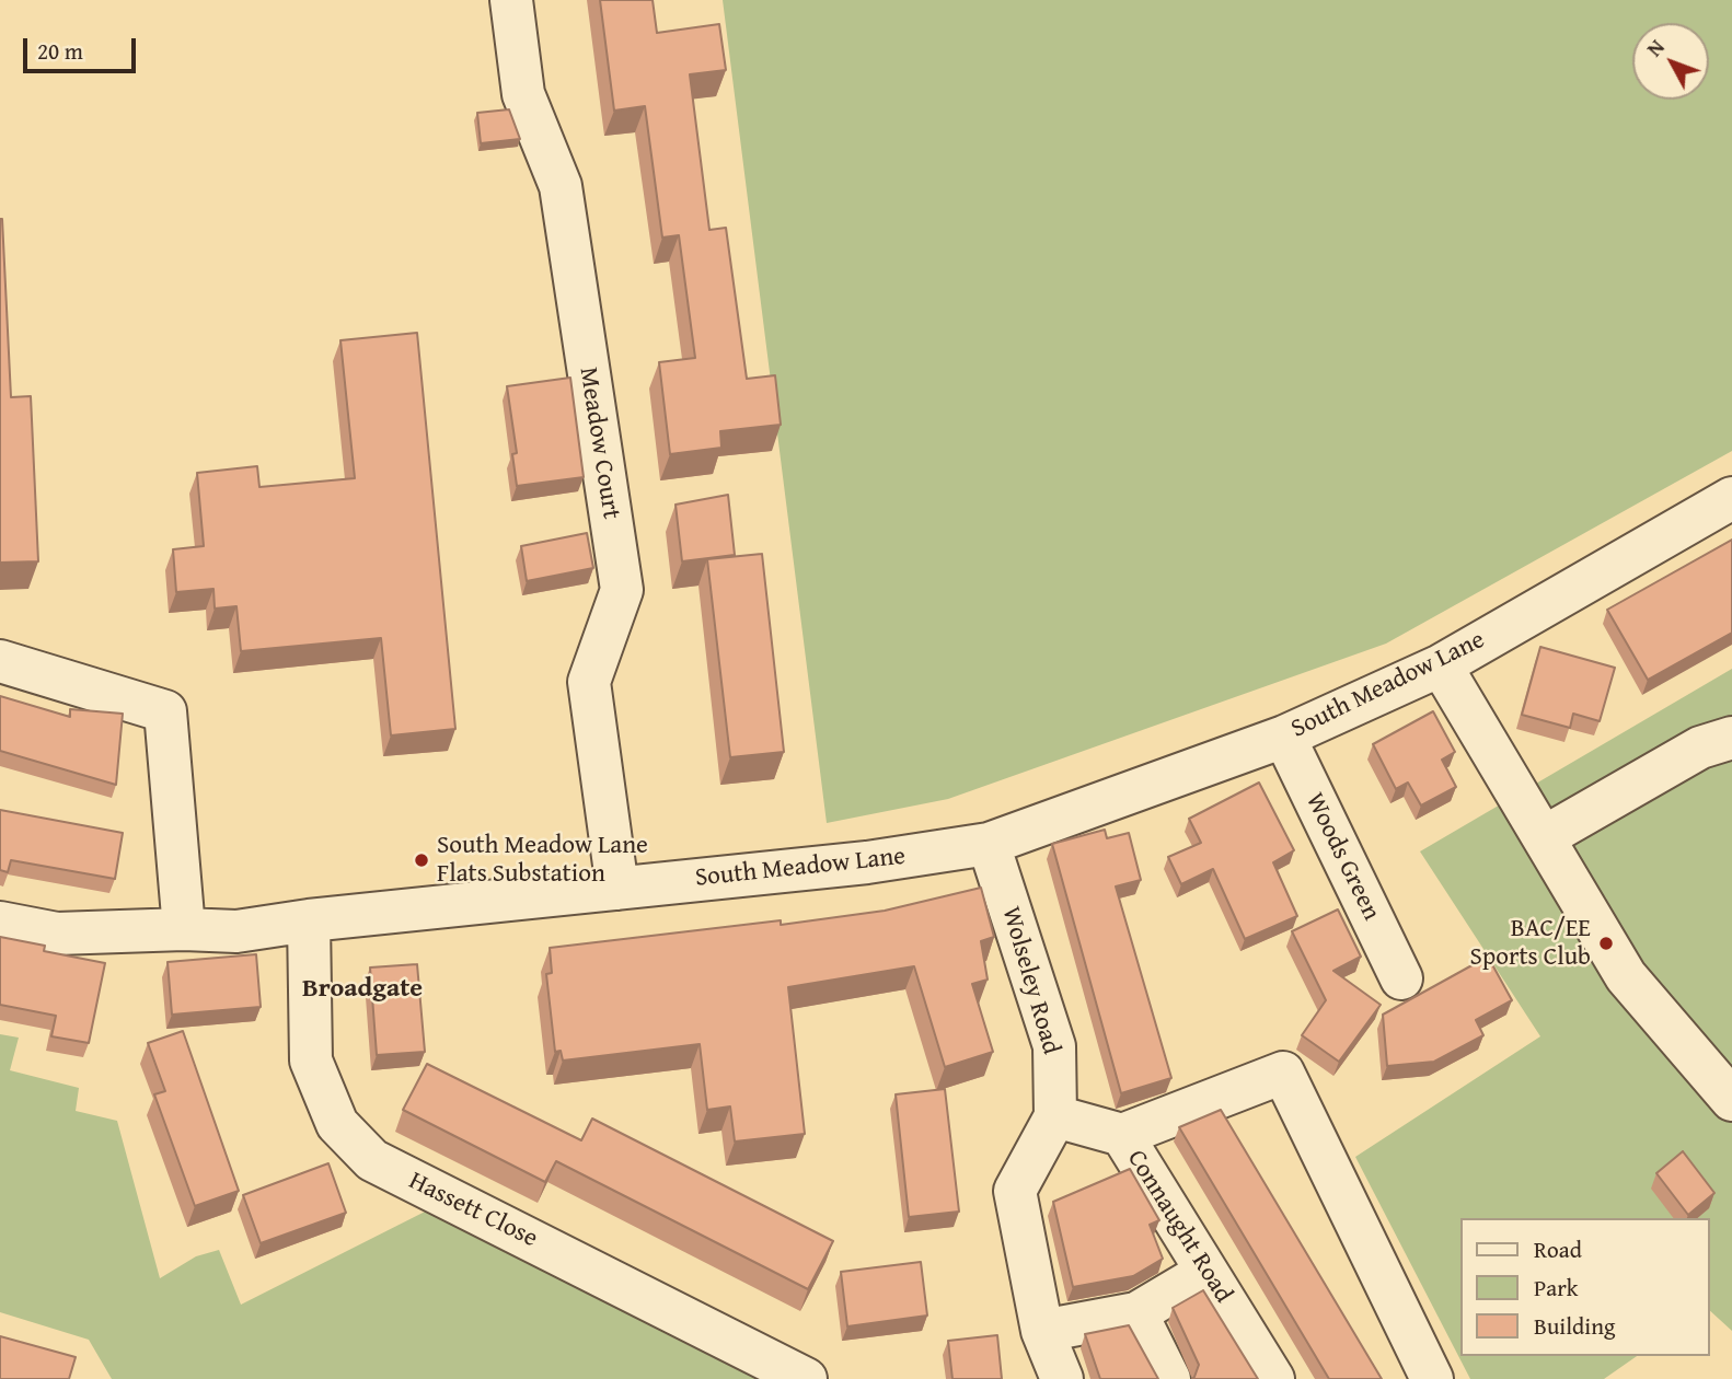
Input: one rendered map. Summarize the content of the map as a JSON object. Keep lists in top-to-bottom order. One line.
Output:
{"streets":{"street":["Meadow Court","South Meadow Lane","Woods Green","Wolseley Road","Hassett Close","Connaught Road"]},"crossings":[["Meadow Court","South Meadow Lane"],["South Meadow Lane","Woods Green"],["South Meadow Lane","Wolseley Road"],["South Meadow Lane","Hassett Close"],["Wolseley Road","Connaught Road"]],"districts":["Broadgate"],"places":["South Meadow Lane Flats Substation","BAC/EE Sports Club"],"legend":["Road","Park","Building"],"scale_bar":"20 m","north":"top left"}
